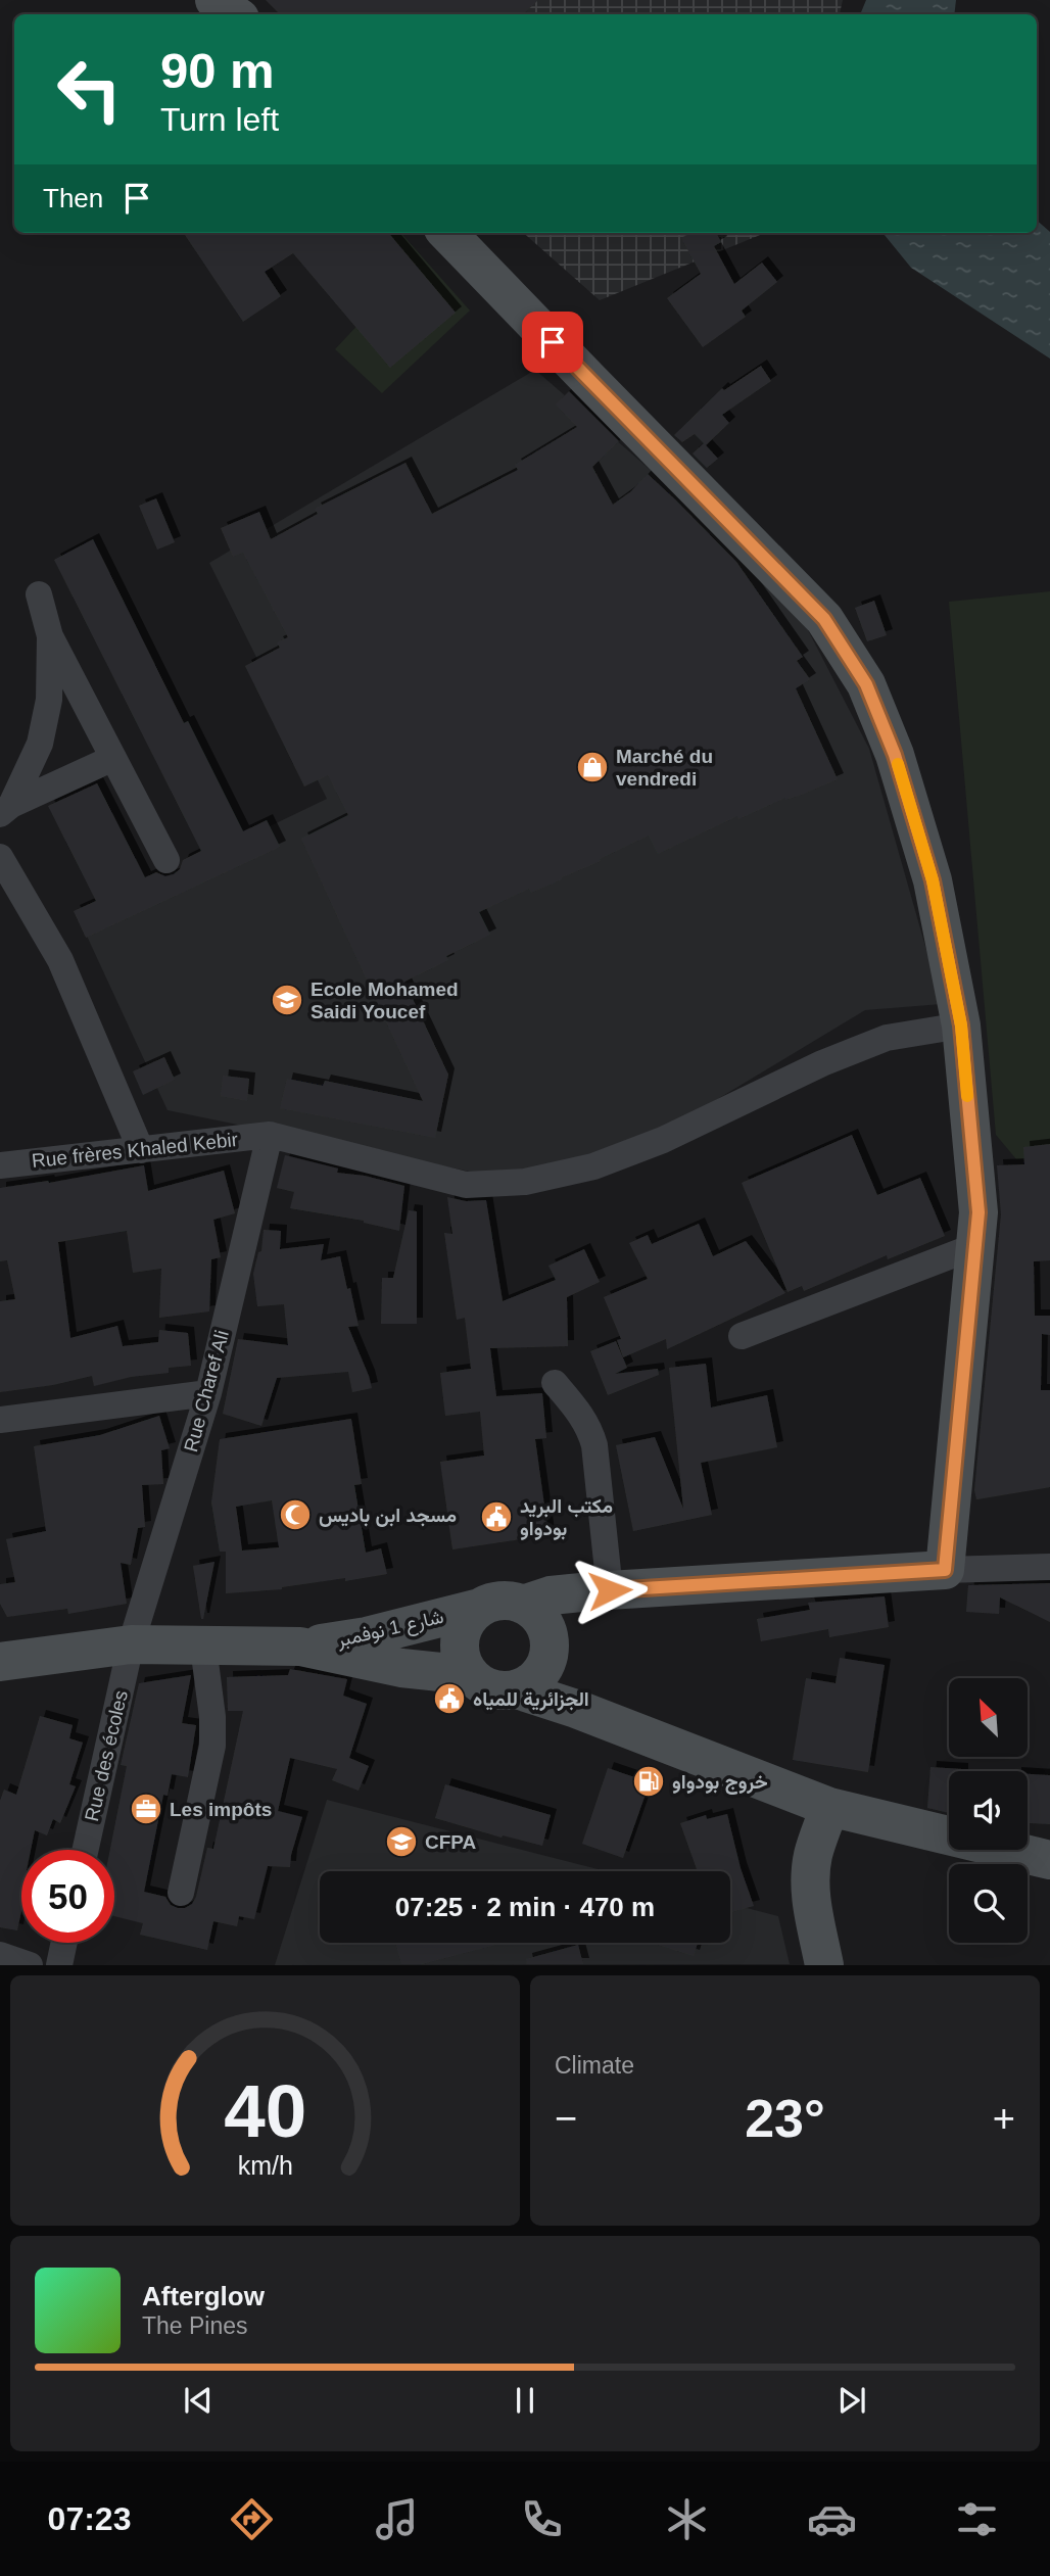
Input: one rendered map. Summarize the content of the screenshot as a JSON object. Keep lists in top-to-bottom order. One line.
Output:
{"streets":{"main road":["شارع 1 نوفمبر"],"street":["Rue frères Khaled Kebir","Rue Charef Ali","Rue des écoles"]},"crossings":[["Rue frères Khaled Kebir","Rue Charef Ali"],["Rue Charef Ali","Rue des écoles"]],"places":{"shop":["Marché du vendredi"],"school or university":["Ecole Mohamed Saidi Youcef","CFPA"],"mosque":["مسجد ابن باديس"],"public building":["مكتب البريد بودواو","الجزائرية للمياه"],"fuel station":["خروج بودواو"],"office":["Les impôts"]},"north":"top left","page":{"turn":["90 m","Turn left"],"then":"Then","limit":"50","trip":"07:25 · 2 min · 470 m","tile":"Climate","heat":["−","23°","+"],"song":["Afterglow","The Pines"],"tabs":"07:23","gauge":["40","km/h"]}}
